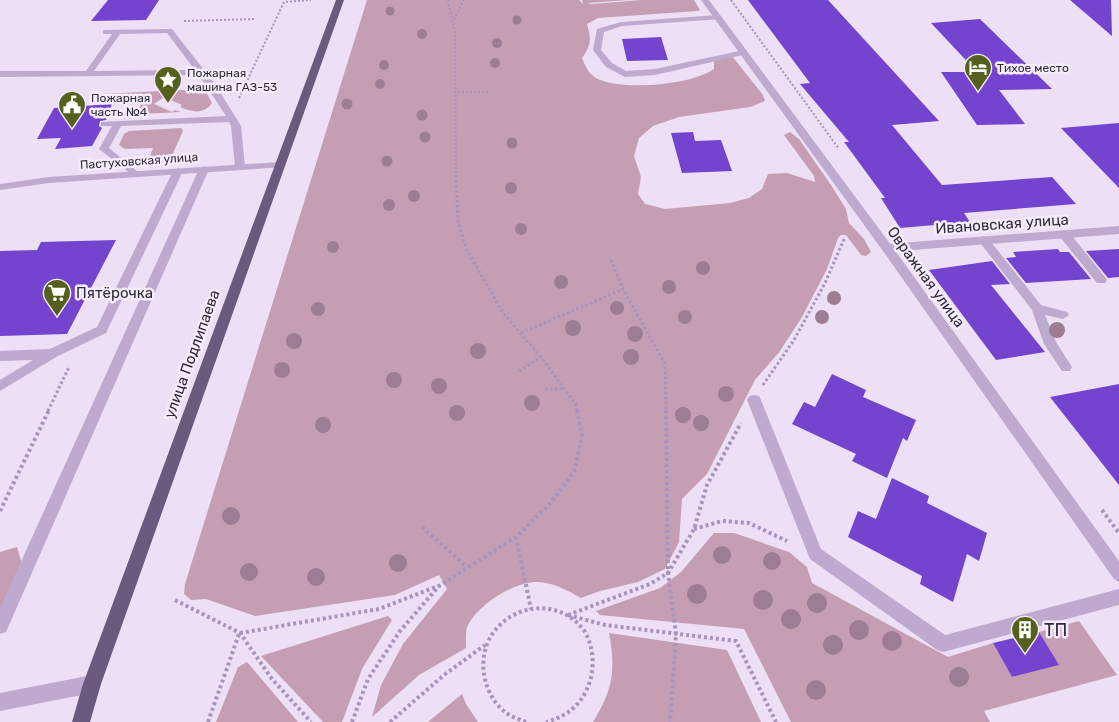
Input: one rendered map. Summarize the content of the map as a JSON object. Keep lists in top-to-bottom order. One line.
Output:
{"streets":{"main road":["улица Подлипаева"],"street":["Пастуховская улица","Ивановская улица","Овражная улица"]},"crossings":[["Пастуховская улица","улица Подлипаева"],["Ивановская улица","Овражная улица"]],"places":{"hotel":["Тихое место"],"place":["Пожарная машина ГАЗ-53"],"public building":["Пожарная часть №4"],"supermarket":["Пятёрочка"],"building":["ТП"]}}
